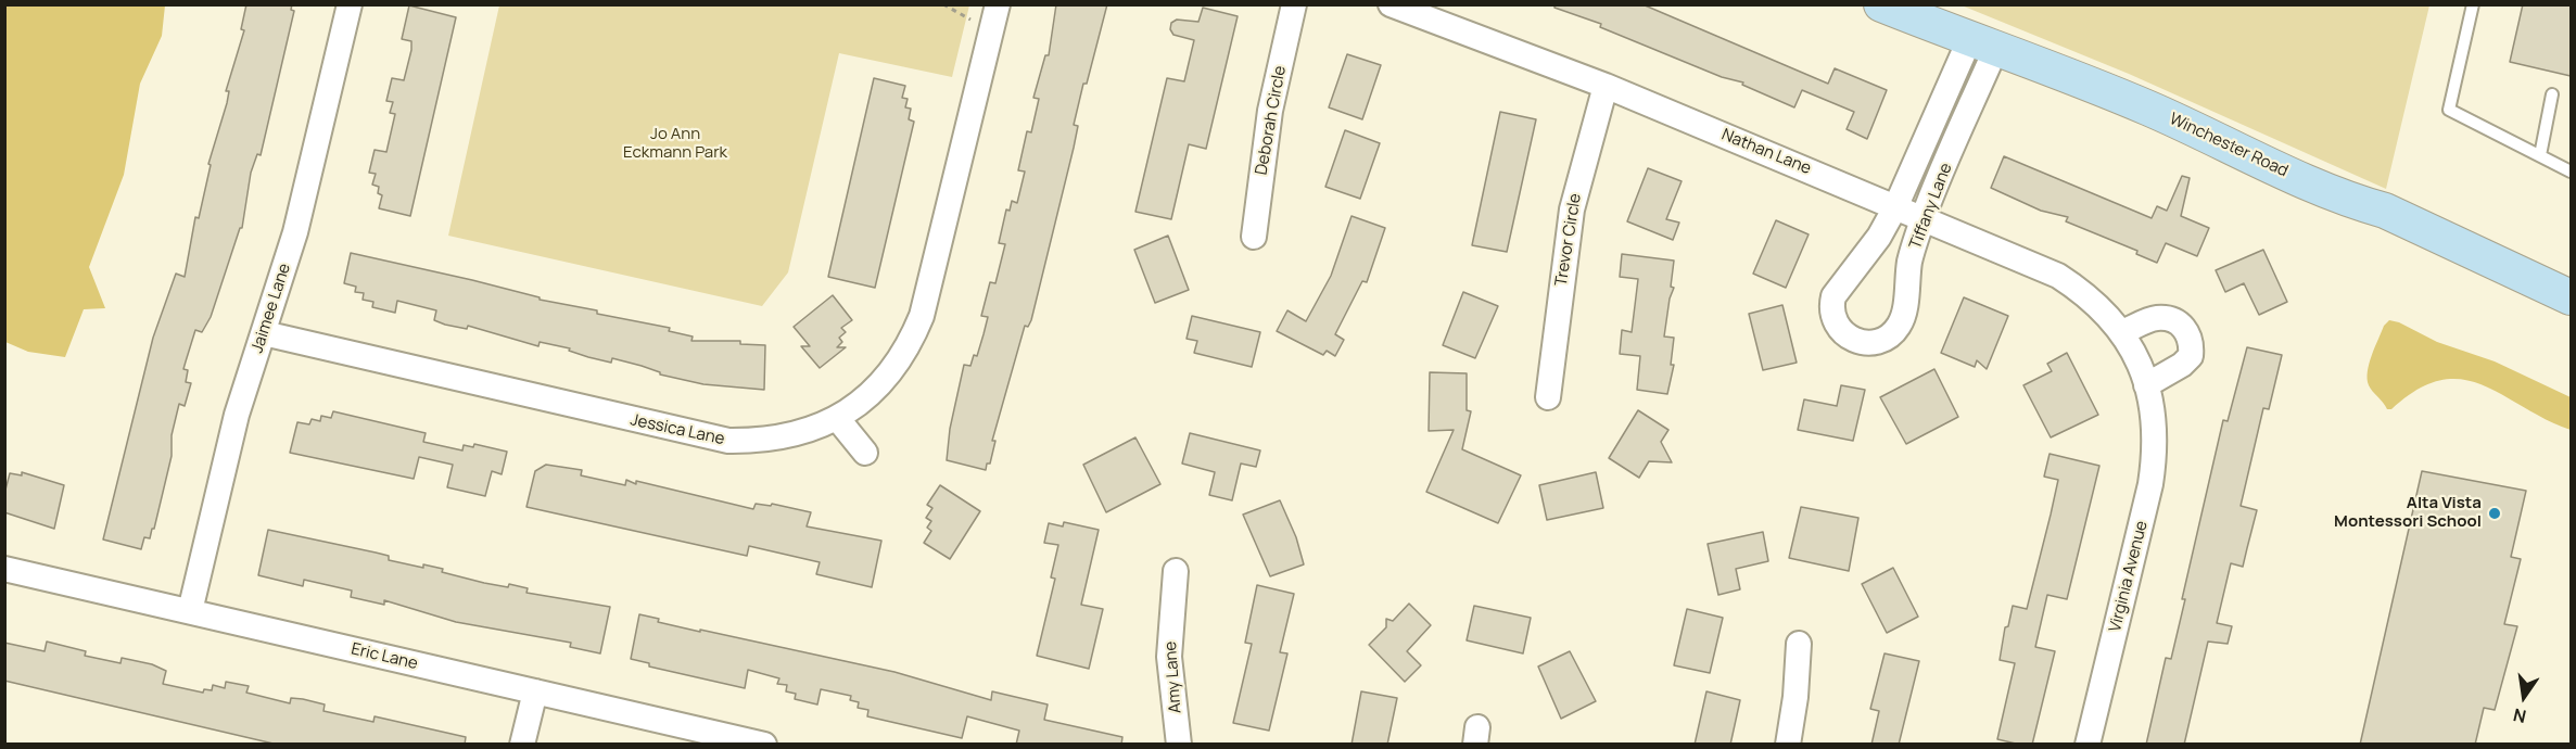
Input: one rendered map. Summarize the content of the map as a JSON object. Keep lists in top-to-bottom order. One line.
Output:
{"streets":{"main road":["Winchester Road"],"street":["Deborah Circle","Nathan Lane","Tiffany Lane","Trevor Circle","Jaimee Lane","Jessica Lane","Virginia Avenue","Eric Lane","Amy Lane"]},"crossings":[["Winchester Road","Tiffany Lane"],["Nathan Lane","Tiffany Lane"],["Nathan Lane","Trevor Circle"],["Nathan Lane","Virginia Avenue"],["Jaimee Lane","Jessica Lane"],["Jaimee Lane","Eric Lane"]],"parks":["Jo Ann Eckmann Park"],"places":["Alta Vista Montessori School"],"north":"bottom"}
